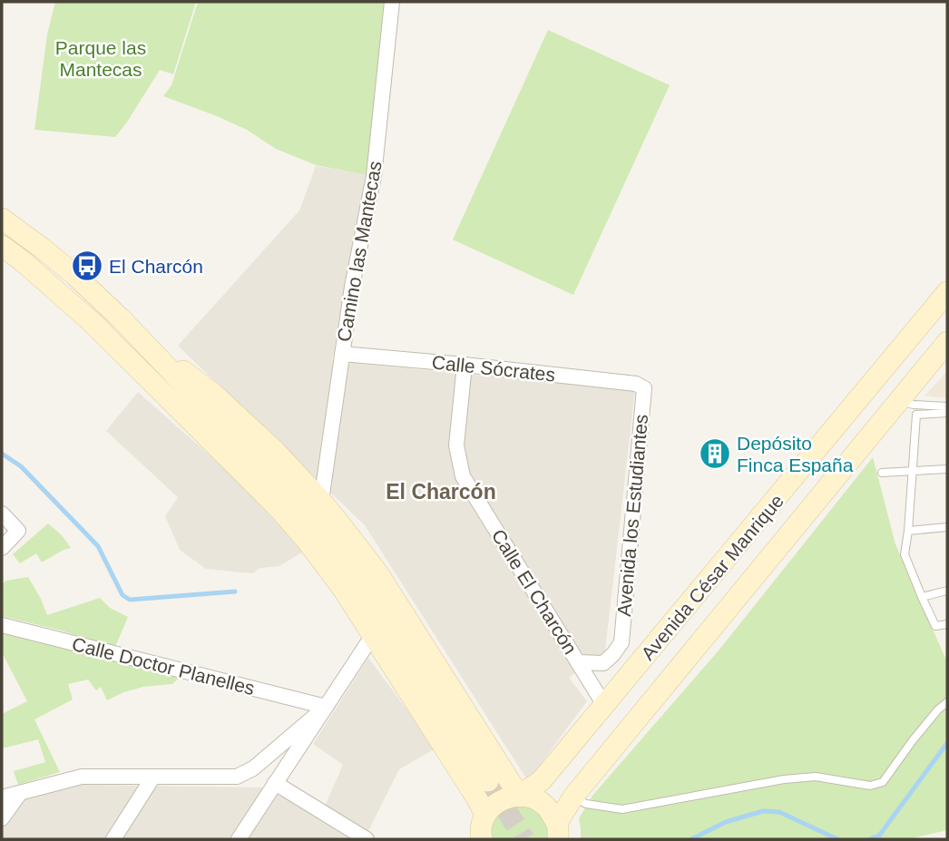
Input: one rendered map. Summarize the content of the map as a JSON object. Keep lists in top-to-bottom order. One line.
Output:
{"streets":{"main road":["Avenida César Manrique"],"street":["Camino las Mantecas","Calle Sócrates","Avenida los Estudiantes","Calle El Charcón","Calle Doctor Planelles"]},"crossings":[["Camino las Mantecas","Calle Sócrates"],["Calle Sócrates","Avenida los Estudiantes"],["Calle Sócrates","Calle El Charcón"],["Avenida César Manrique","Calle El Charcón"]],"districts":["El Charcón"],"parks":["Parque las Mantecas"],"places":{"bus stop":["El Charcón"],"building":["Depósito Finca España"]}}
